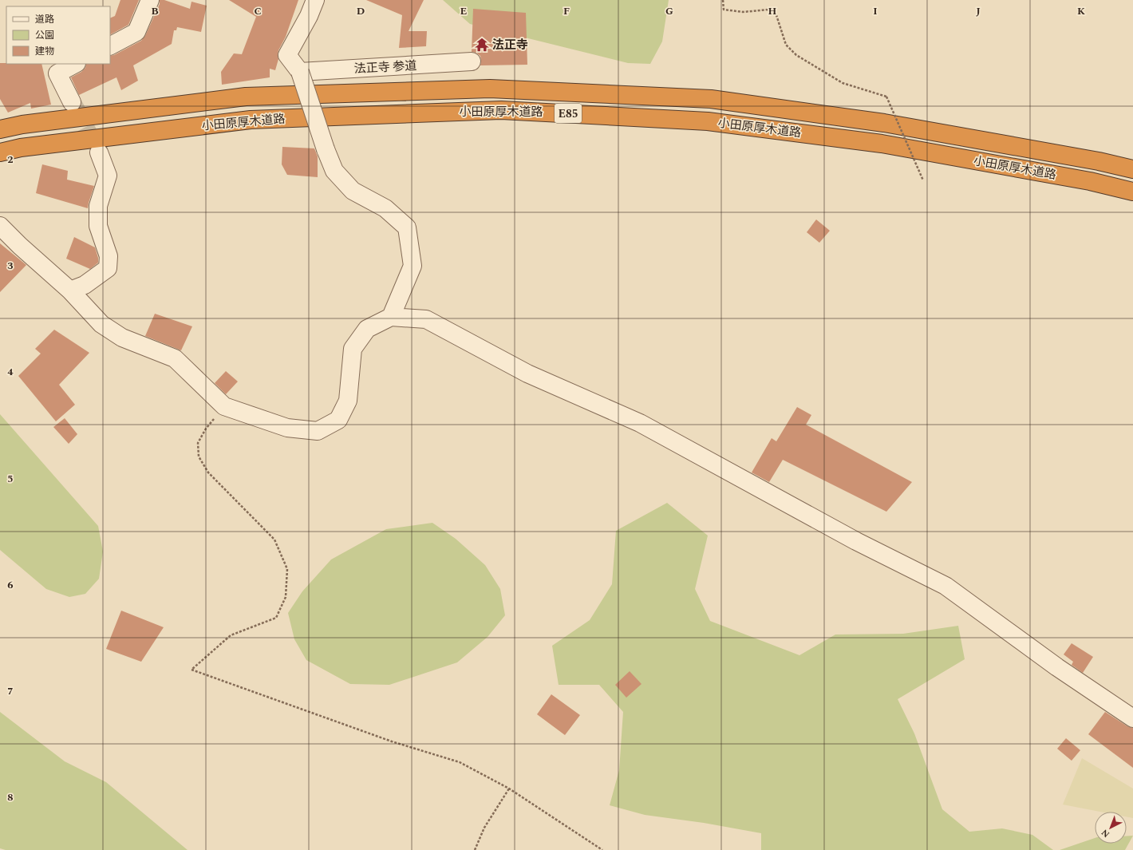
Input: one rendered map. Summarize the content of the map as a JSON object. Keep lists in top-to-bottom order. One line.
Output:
{"streets":{"highway":["小田原厚木道路","E85"],"street":["法正寺 参道"]},"places":{"temple":["法正寺"]},"legend":["道路","公園","建物"],"north":"bottom left","grid":{"columns":["B","C","D","E","F","G","H","I","J","K"],"rows":["2","3","4","5","6","7","8"]}}
